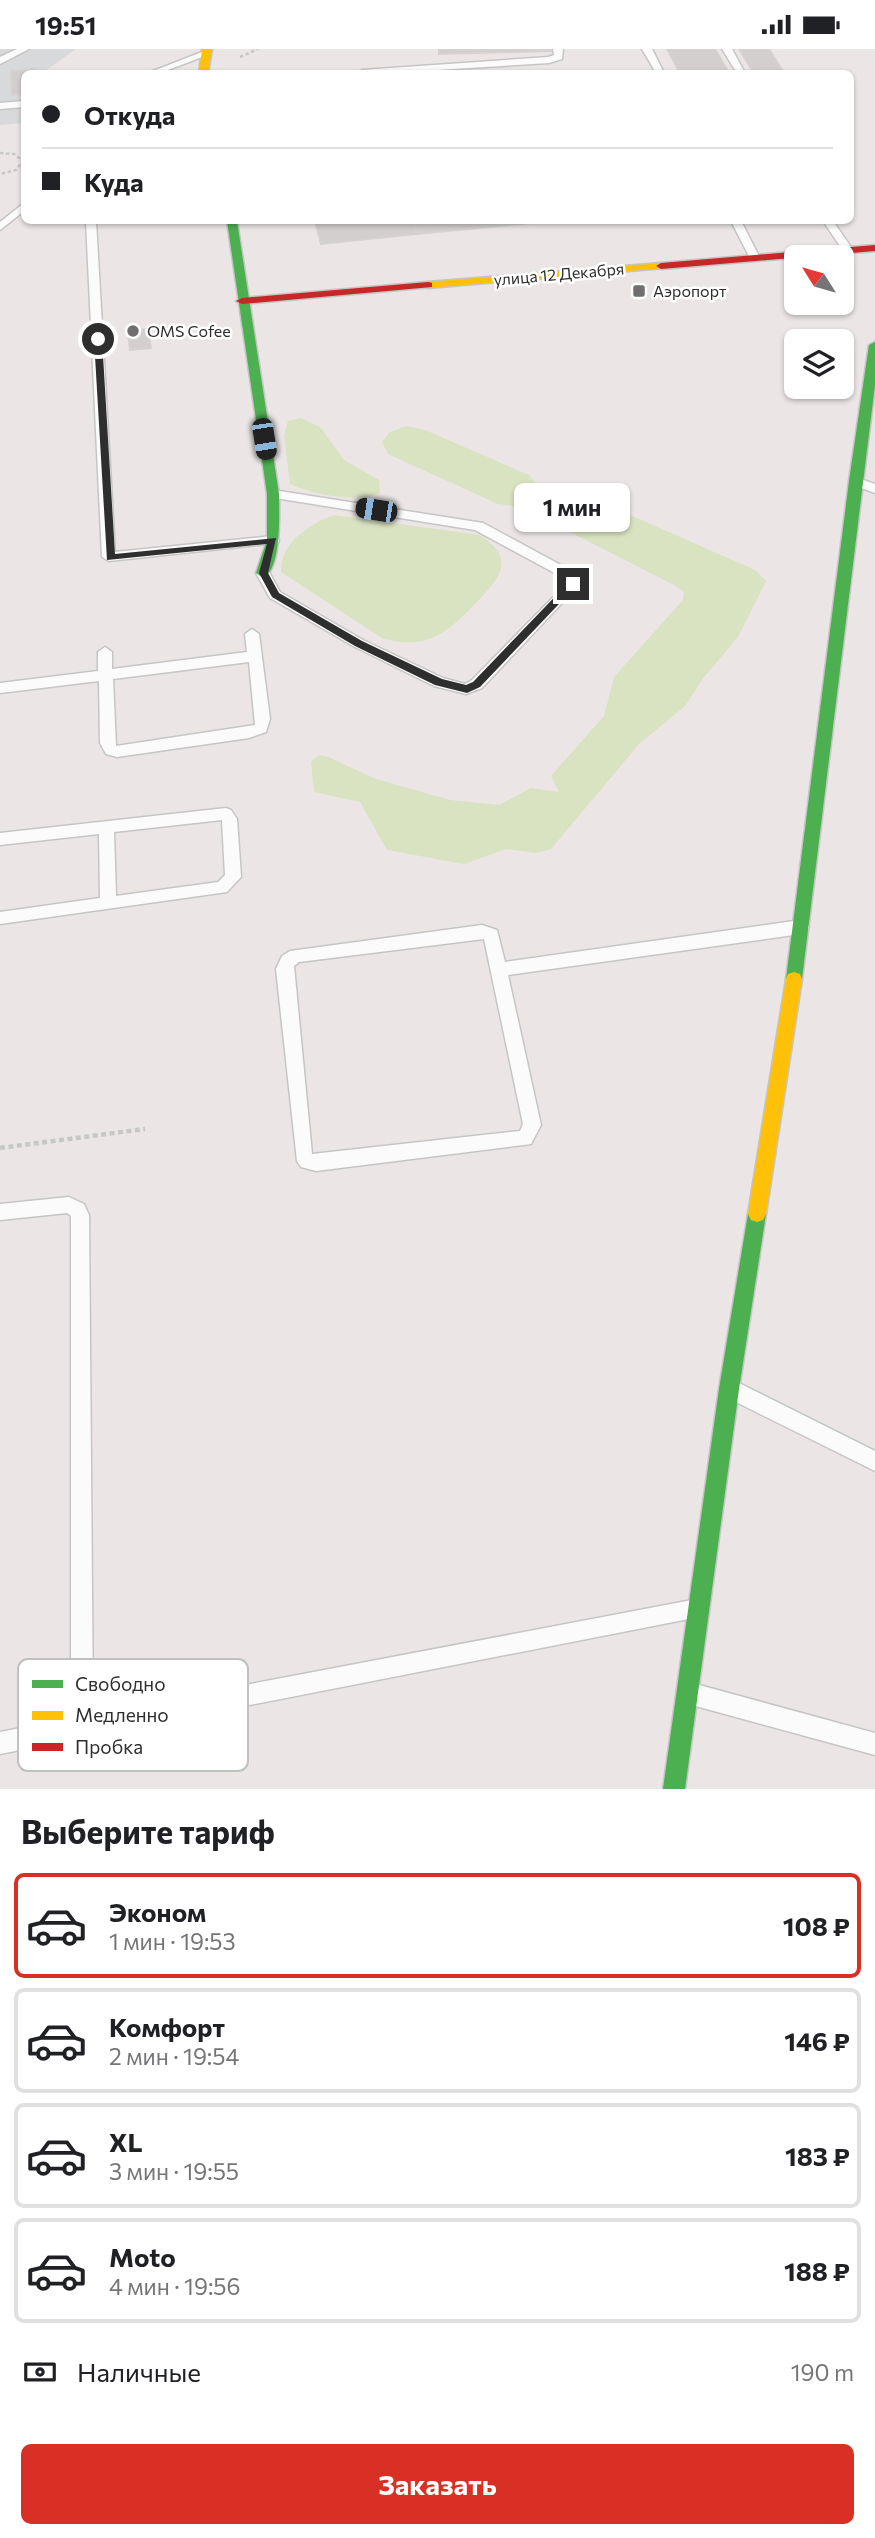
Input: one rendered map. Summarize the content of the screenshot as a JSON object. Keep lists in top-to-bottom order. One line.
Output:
{"streets":{"street":["улица 12 Декабря"]},"places":{"transit":["Аэропорт"],"other":["OMS Cofee"]},"legend":["Свободно","Медленно","Пробка"],"north":"top left","page":{"status":"19:51","banner":["Откуда","Куда"],"bubble":"1 мин","heading":"Выберите тариф","list":[{"name":"Эконом","note":"1 мин · 19:53","value":"108 ₽"},{"name":"Комфорт","note":"2 мин · 19:54","value":"146 ₽"},{"name":"XL","note":"3 мин · 19:55","value":"183 ₽"},{"name":"Moto","note":"4 мин · 19:56","value":"188 ₽"}],"pay":["Наличные","190 m"],"buttons":"Заказать"}}
